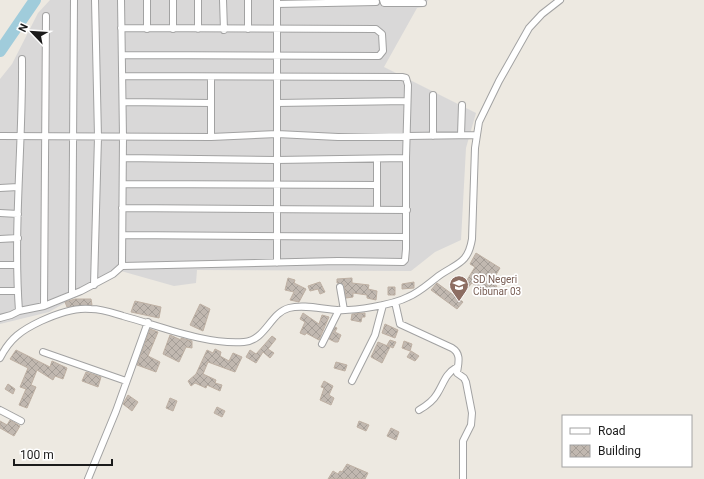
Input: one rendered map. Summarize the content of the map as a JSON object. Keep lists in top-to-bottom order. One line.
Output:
{"places":{"school or university":["SD Negeri Cibunar 03"]},"legend":["Road","Building"],"scale_bar":"100 m","north":"top left"}
